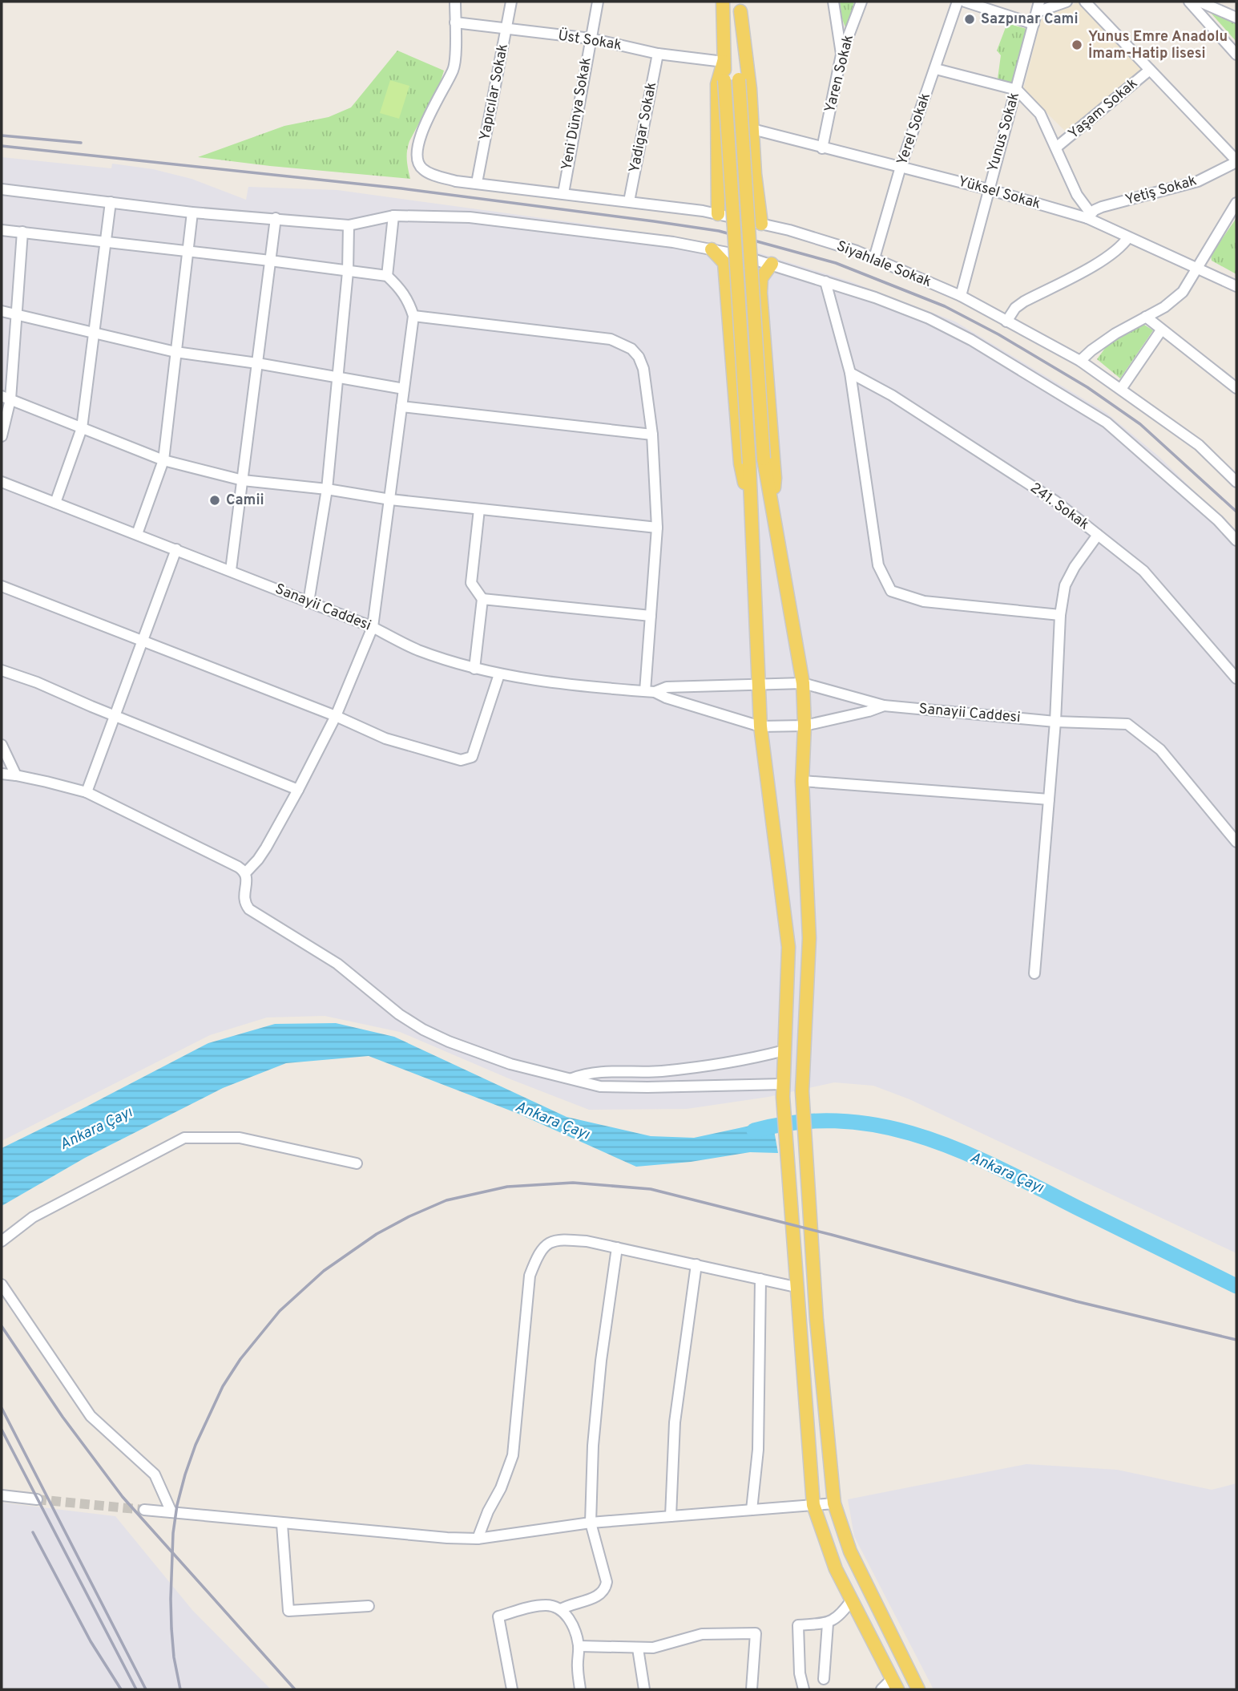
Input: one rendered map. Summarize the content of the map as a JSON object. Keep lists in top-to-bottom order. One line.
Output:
{"streets":{"street":["Üst Sokak","Yaren Sokak","Yapıcılar Sokak","Yaşam Sokak","Yeni Dünya Sokak","Yadigar Sokak","Yerel Sokak","Yunus Sokak","Yetiş Sokak","Yüksel Sokak","Siyahlale Sokak","241. Sokak","Sanayii Caddesi"]},"crossings":[["Üst Sokak","Yapıcılar Sokak"],["Üst Sokak","Yeni Dünya Sokak"],["Üst Sokak","Yadigar Sokak"],["Üst Sokak","Siyahlale Sokak"],["Yaren Sokak","Yüksel Sokak"],["Yapıcılar Sokak","Siyahlale Sokak"],["Yeni Dünya Sokak","Siyahlale Sokak"],["Yadigar Sokak","Siyahlale Sokak"],["Yerel Sokak","Yüksel Sokak"],["Yerel Sokak","Siyahlale Sokak"],["Yunus Sokak","Yüksel Sokak"],["Yunus Sokak","Siyahlale Sokak"],["Yetiş Sokak","Yüksel Sokak"]],"water":["Ankara Çayı"],"places":["Sazpınar Cami","Yunus Emre Anadolu İmam-Hatip lisesi","Camii"]}
